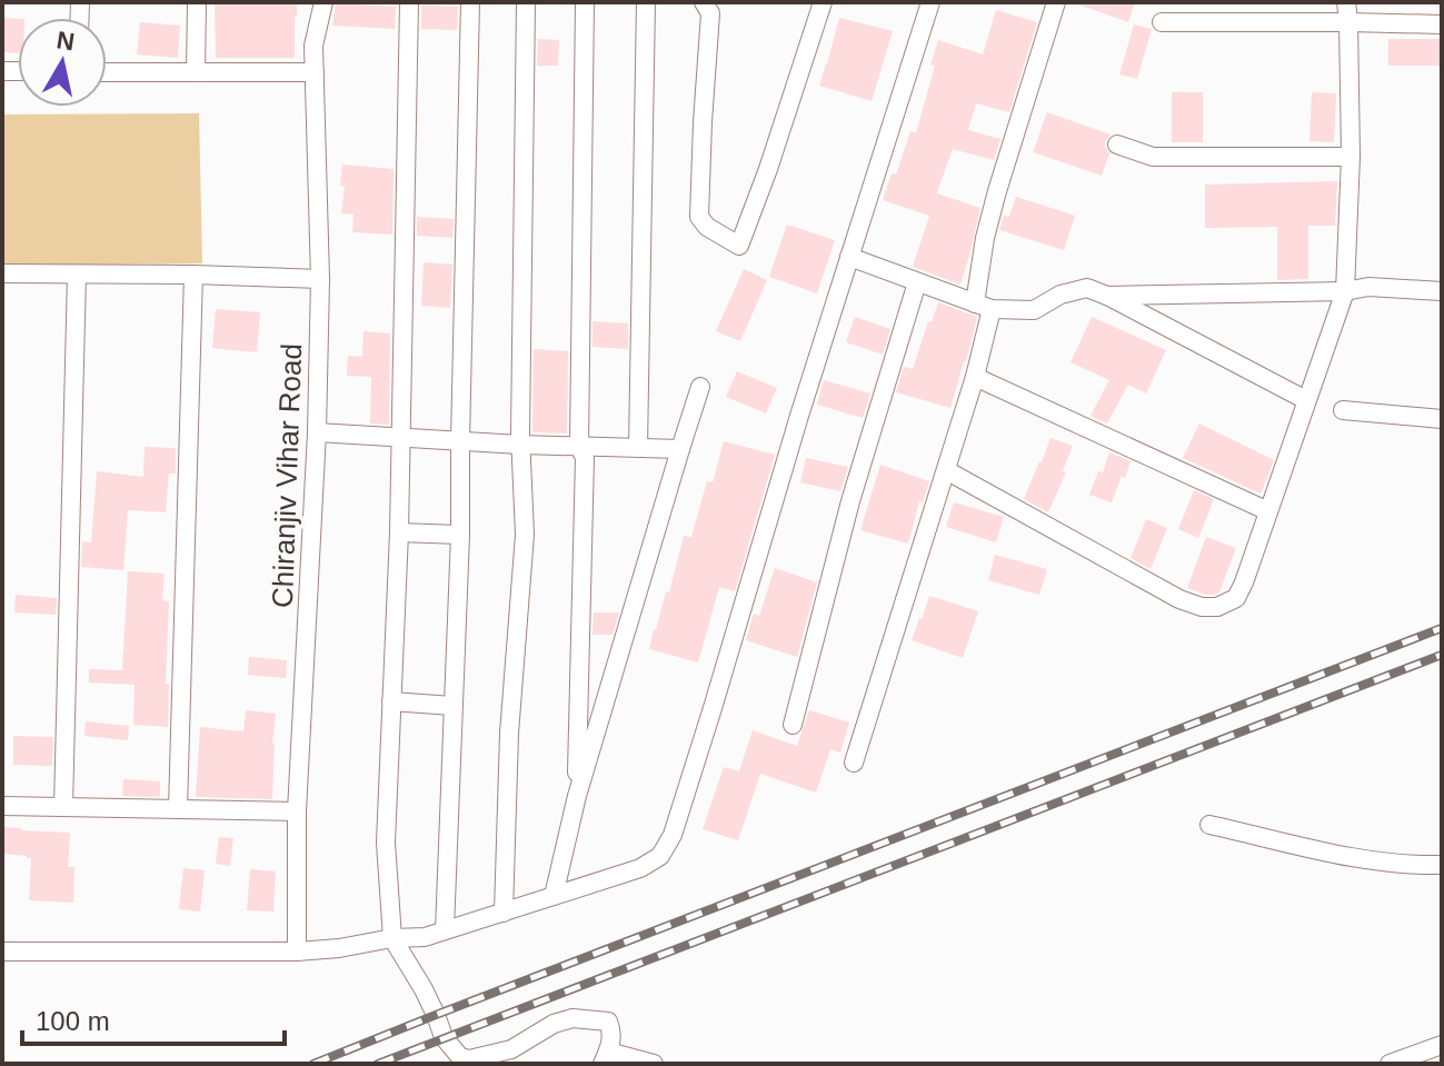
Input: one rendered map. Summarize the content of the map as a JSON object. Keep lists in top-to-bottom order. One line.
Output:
{"streets":{"street":["Chiranjiv Vihar Road"]},"scale_bar":"100 m","north":"top"}
